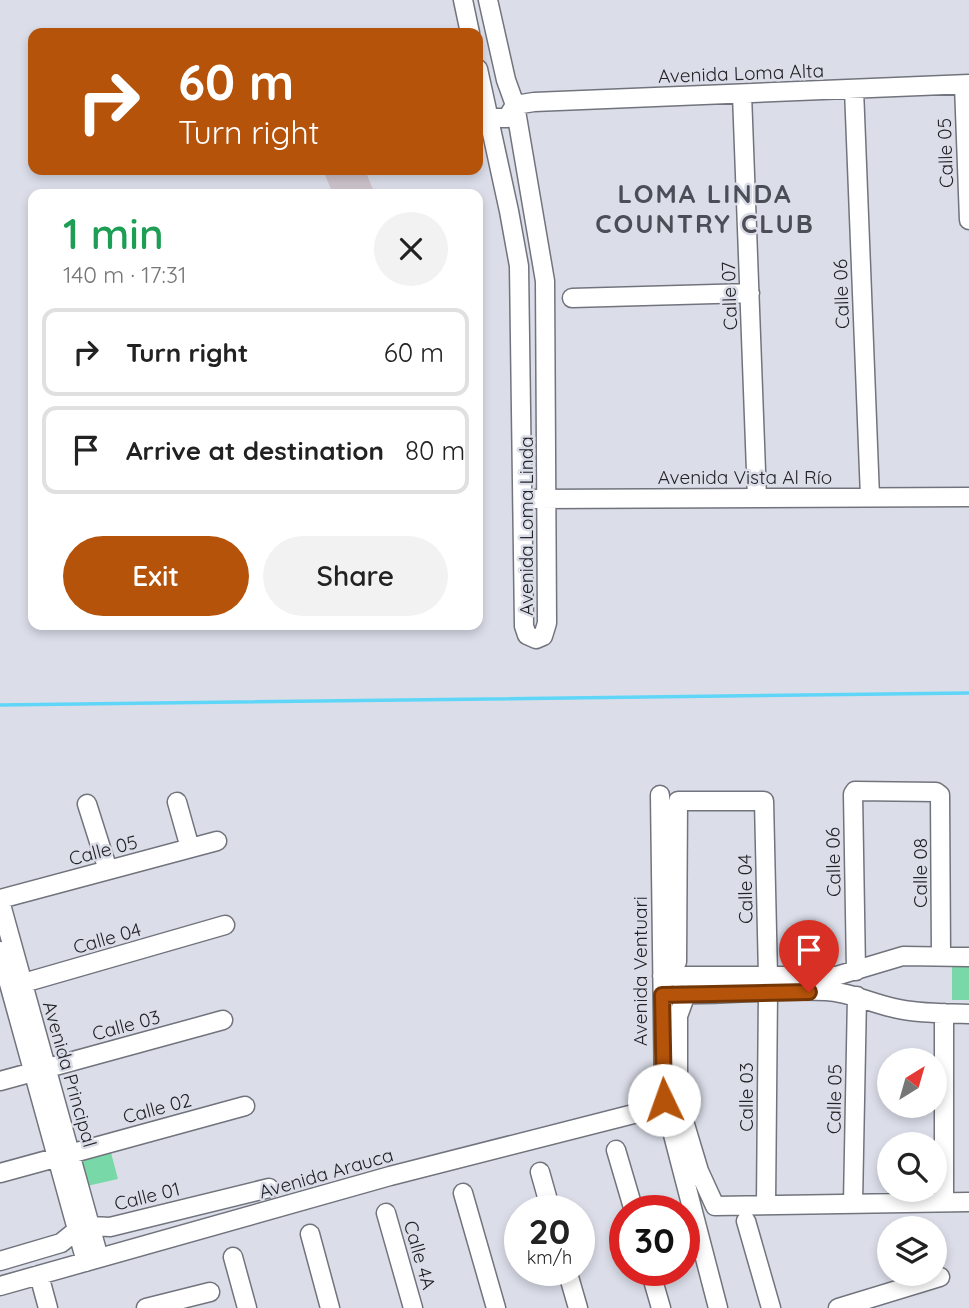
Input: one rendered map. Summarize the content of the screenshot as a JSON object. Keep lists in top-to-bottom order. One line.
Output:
{"streets":{"street":["Avenida Loma Alta","Calle 05","Calle 06","Calle 07","Avenida Vista Al Río","Avenida Loma Linda","Calle 08","Calle 04","Avenida Ventuari","Calle 03","Avenida Principal","Calle 02","Avenida Arauca","Calle 01","Calle 4A"]},"crossings":[["Avenida Loma Alta","Calle 05"],["Avenida Loma Alta","Calle 06"],["Avenida Loma Alta","Calle 07"],["Avenida Loma Alta","Avenida Loma Linda"],["Calle 05","Avenida Principal"],["Calle 06","Avenida Vista Al Río"],["Calle 06","Calle 08"],["Calle 07","Avenida Vista Al Río"],["Avenida Vista Al Río","Avenida Loma Linda"],["Calle 04","Calle 03"],["Calle 04","Avenida Principal"],["Avenida Ventuari","Avenida Arauca"],["Calle 03","Avenida Principal"],["Avenida Principal","Calle 02"],["Avenida Principal","Avenida Arauca"],["Avenida Principal","Calle 01"]],"districts":["LOMA LINDA COUNTRY CLUB"],"north":"top right","page":{"turn":["60 m","Turn right"],"heading":["1 min","140 m · 17:31"],"list":[{"name":"Turn right","value":"60 m"},{"name":"Arrive at destination","value":"80 m"}],"buttons":["Exit","Share"],"speed":"20 km/h","limit":"30"}}
